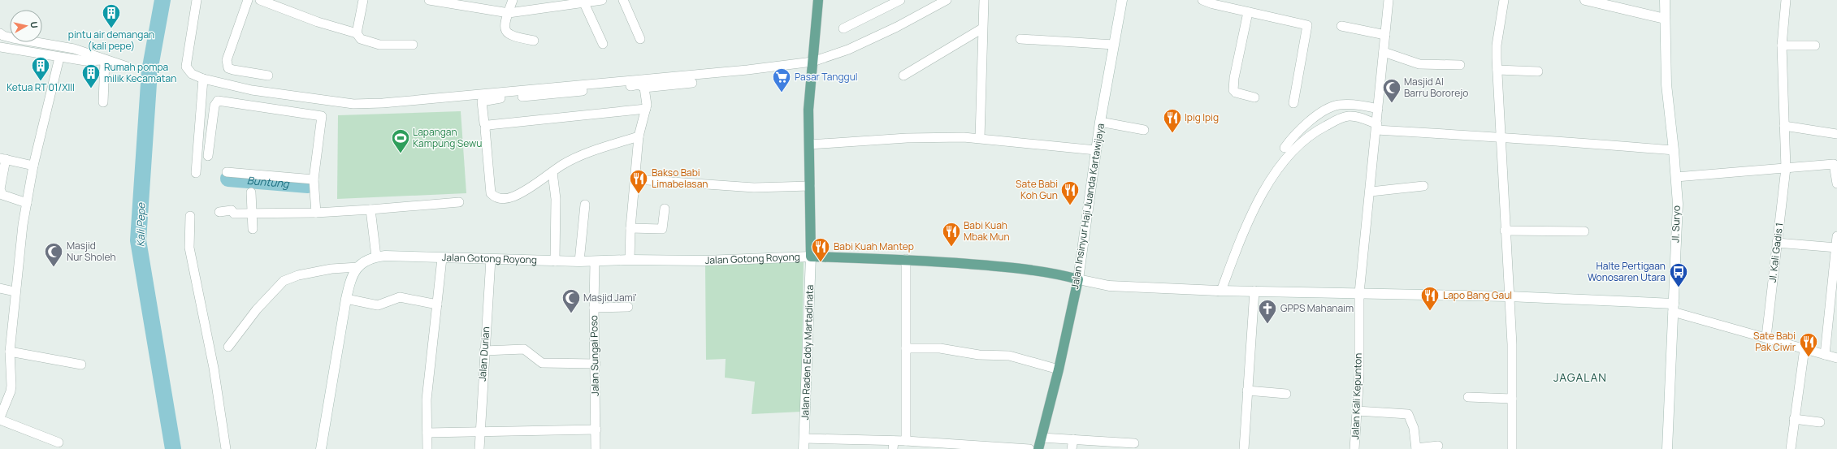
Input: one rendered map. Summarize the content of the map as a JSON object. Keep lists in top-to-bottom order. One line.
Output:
{"streets":{"main road":["Jalan Insinyur Haji Juanda Kartawijaya","Jl. Suryo","Jalan Gotong Royong","Jalan Raden Eddy Martadinata"],"street":["Jl. Kali Gadis 1","Jalan Durian","Jalan Sungai Poso","Jalan Kali Kepunton"]},"crossings":[["Jalan Gotong Royong","Jalan Raden Eddy Martadinata"],["Jalan Gotong Royong","Jalan Durian"],["Jalan Gotong Royong","Jalan Sungai Poso"]],"districts":["JAGALAN"],"water":["Buntung","Kali Pepe"],"places":{"building":["pintu air demangan (kali pepe)","Ketua RT 01/XIII","Rumah pompa milik Kecamatan"],"supermarket":["Pasar Tanggul"],"mosque":["Masjid Al Barru Bororejo","Masjid Nur Sholeh","Masjid Jami'"],"restaurant":["Ipig Ipig","Bakso Babi Limabelasan","Sate Babi Koh Gun","Babi Kuah Mbak Mun","Babi Kuah Mantep","Lapo Bang Gaul","Sate Babi Pak Ciwir"],"sports":["Lapangan Kampung Sewu"],"bus stop":["Halte Pertigaan Wonosaren Utara"],"church":["GPPS Mahanaim"]},"north":"right"}
